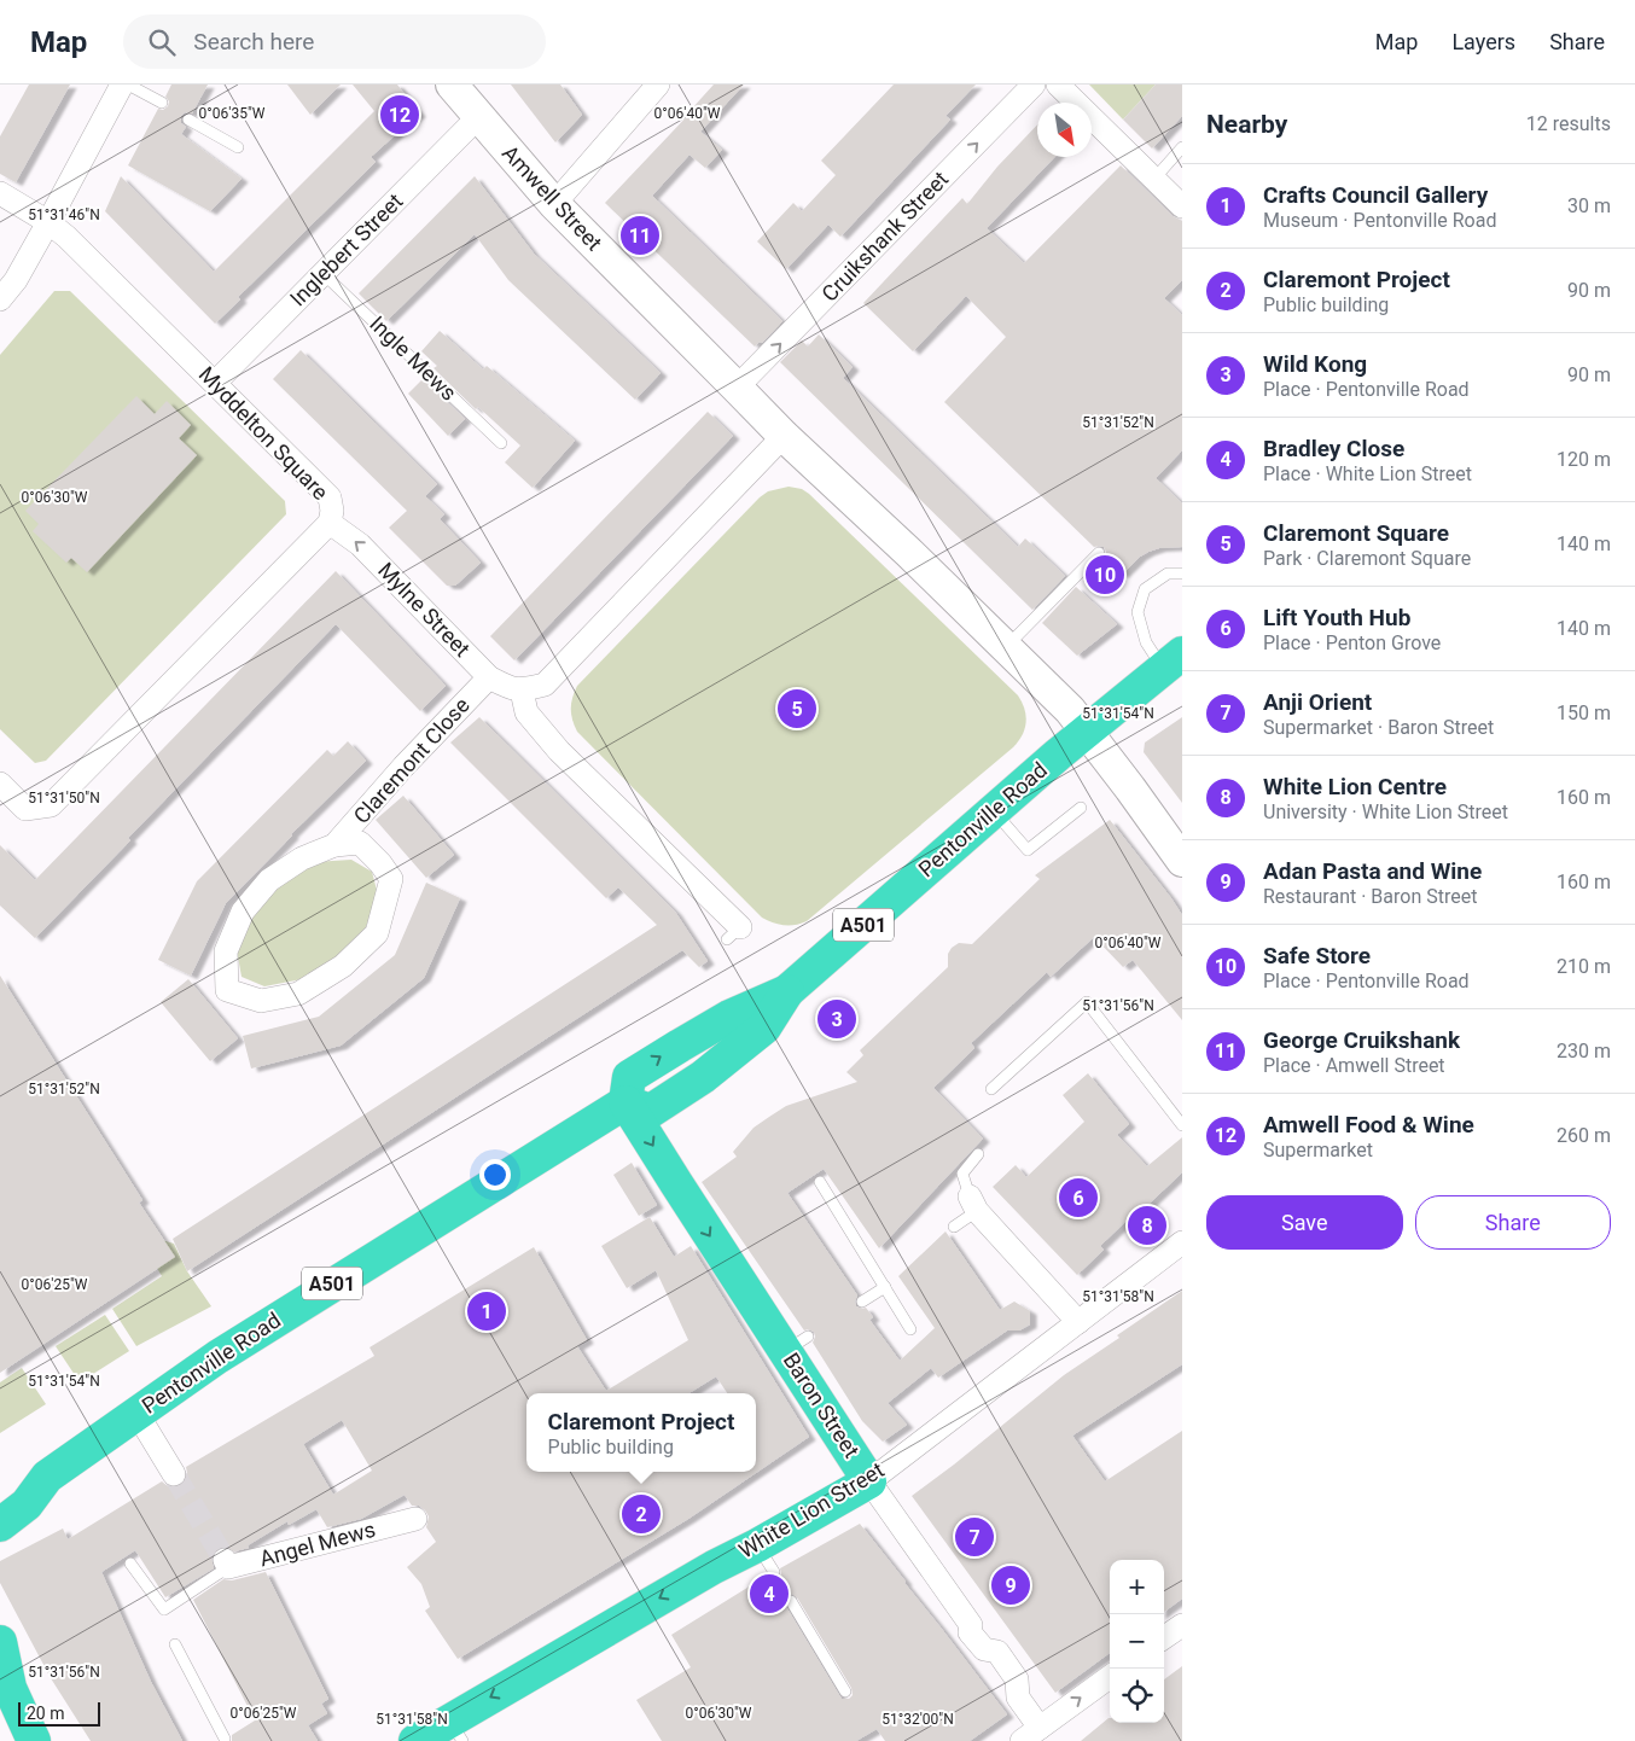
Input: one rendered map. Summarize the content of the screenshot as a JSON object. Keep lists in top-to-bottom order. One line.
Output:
{"streets":{"highway":["Pentonville Road","A501","Baron Street","White Lion Street"],"street":["Amwell Street","Cruikshank Street","Inglebert Street","Myddelton Square","Mylne Street","Claremont Close","Angel Mews"],"lane":["Ingle Mews"]},"crossings":[["Amwell Street","Cruikshank Street"],["Amwell Street","Inglebert Street"],["Amwell Street","Pentonville Road"],["Inglebert Street","Ingle Mews"],["Inglebert Street","Myddelton Square"],["Myddelton Square","Mylne Street"],["Mylne Street","Claremont Close"],["Pentonville Road","Baron Street"],["Baron Street","White Lion Street"]],"one_way":["Cruikshank Street","Mylne Street","Baron Street","White Lion Street"],"scale_bar":"20 m","north":"bottom right","page":{"header":"Map","search":"Search here","nav":["Map","Layers","Share"],"heading":["Nearby","12 results"],"pins":["12","11","10","5","3","6","8","1","2","7","9","4"],"list":[{"mark":"1","name":"Crafts Council Gallery","note":"Museum · Pentonville Road","value":"30 m"},{"mark":"2","name":"Claremont Project","note":"Public building","value":"90 m"},{"mark":"3","name":"Wild Kong","note":"Place · Pentonville Road","value":"90 m"},{"mark":"4","name":"Bradley Close","note":"Place · White Lion Street","value":"120 m"},{"mark":"5","name":"Claremont Square","note":"Park · Claremont Square","value":"140 m"},{"mark":"6","name":"Lift Youth Hub","note":"Place · Penton Grove","value":"140 m"},{"mark":"7","name":"Anji Orient","note":"Supermarket · Baron Street","value":"150 m"},{"mark":"8","name":"White Lion Centre","note":"University · White Lion Street","value":"160 m"},{"mark":"9","name":"Adan Pasta and Wine","note":"Restaurant · Baron Street","value":"160 m"},{"mark":"10","name":"Safe Store","note":"Place · Pentonville Road","value":"210 m"},{"mark":"11","name":"George Cruikshank","note":"Place · Amwell Street","value":"230 m"},{"mark":"12","name":"Amwell Food & Wine","note":"Supermarket","value":"260 m"}],"buttons":["Save","Share"],"popup":["Claremont Project","Public building"],"map_buttons":["+","−"],"scale":"20 m"},"coordinates":["0°06'35\"W","0°06'40\"W","51°31'46\"N","51°31'52\"N","0°06'30\"W","51°31'54\"N","51°31'50\"N","51°31'56\"N","0°06'25\"W","51°31'58\"N","51°32'00\"N"]}
